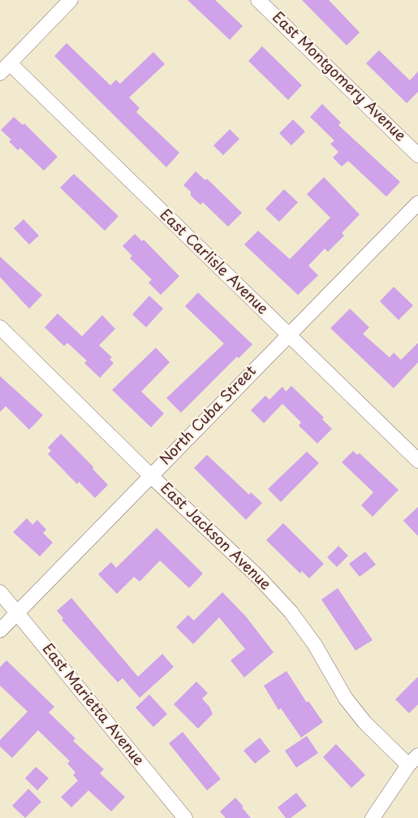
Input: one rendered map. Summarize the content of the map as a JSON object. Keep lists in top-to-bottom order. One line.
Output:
{"streets":{"street":["East Montgomery Avenue","East Carlisle Avenue","North Cuba Street","East Jackson Avenue","East Marietta Avenue"]},"crossings":[["East Carlisle Avenue","North Cuba Street"],["North Cuba Street","East Jackson Avenue"],["North Cuba Street","East Marietta Avenue"]]}
